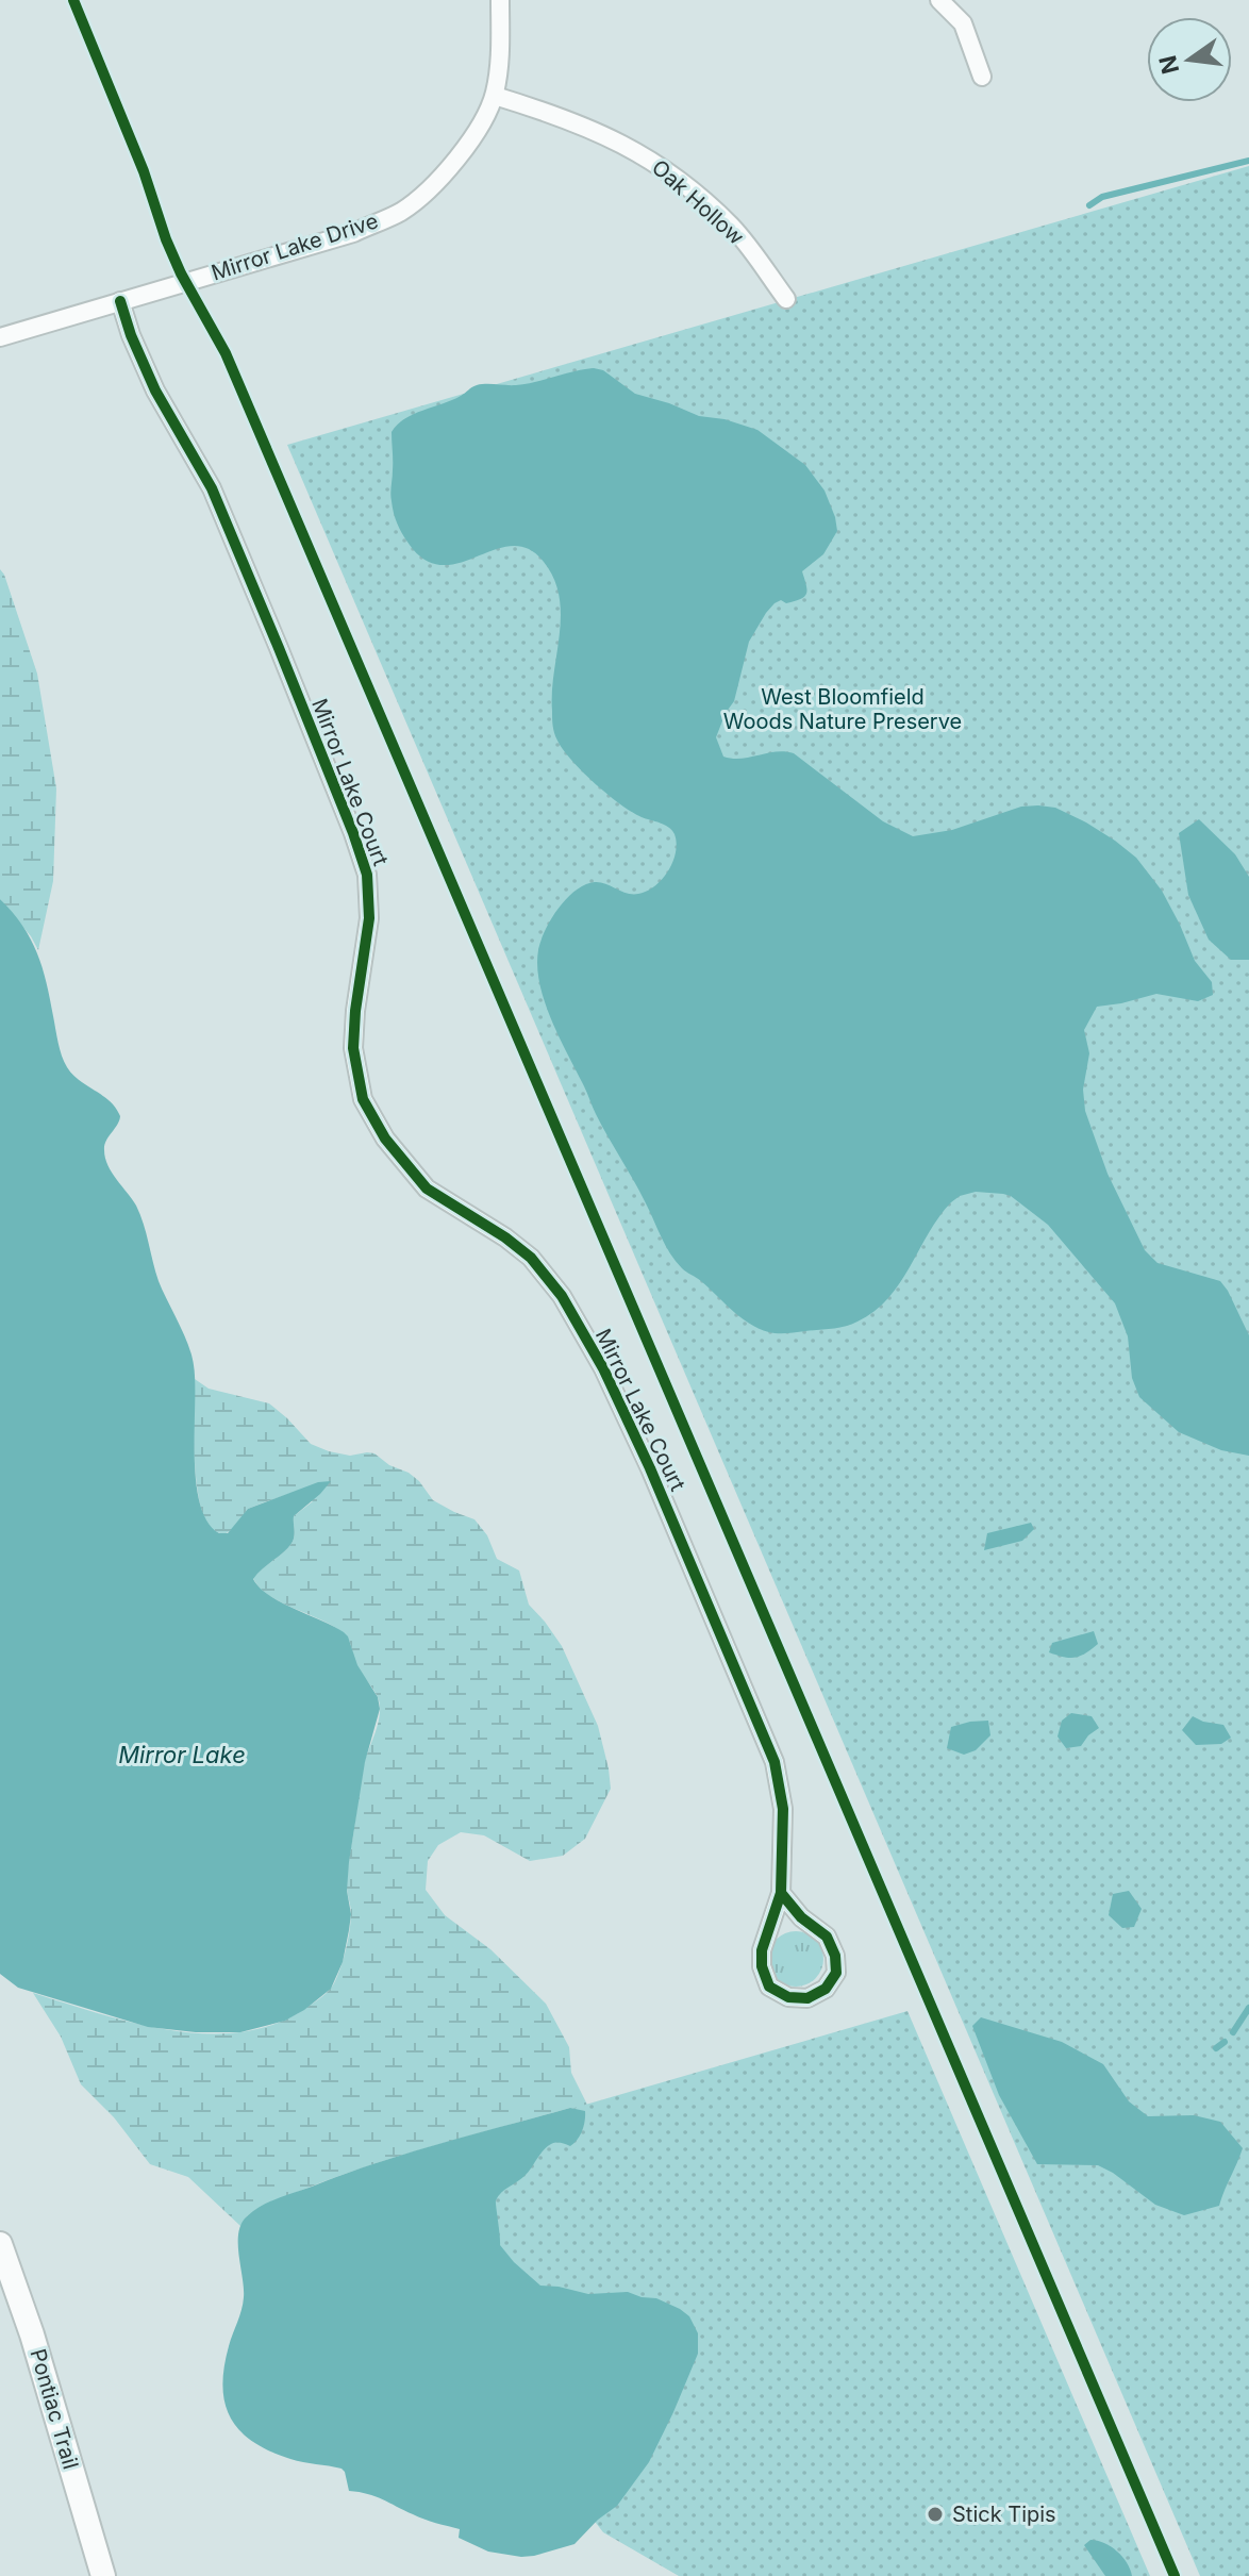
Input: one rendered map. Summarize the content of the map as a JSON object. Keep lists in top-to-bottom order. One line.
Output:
{"streets":{"main road":["Pontiac Trail"],"street":["Oak Hollow","Mirror Lake Drive","Mirror Lake Court"]},"crossings":[["Oak Hollow","Mirror Lake Drive"],["Mirror Lake Drive","Mirror Lake Court"]],"water":["Mirror Lake"],"parks":["West Bloomfield Woods Nature Preserve"],"places":["Stick Tipis"],"north":"left"}
